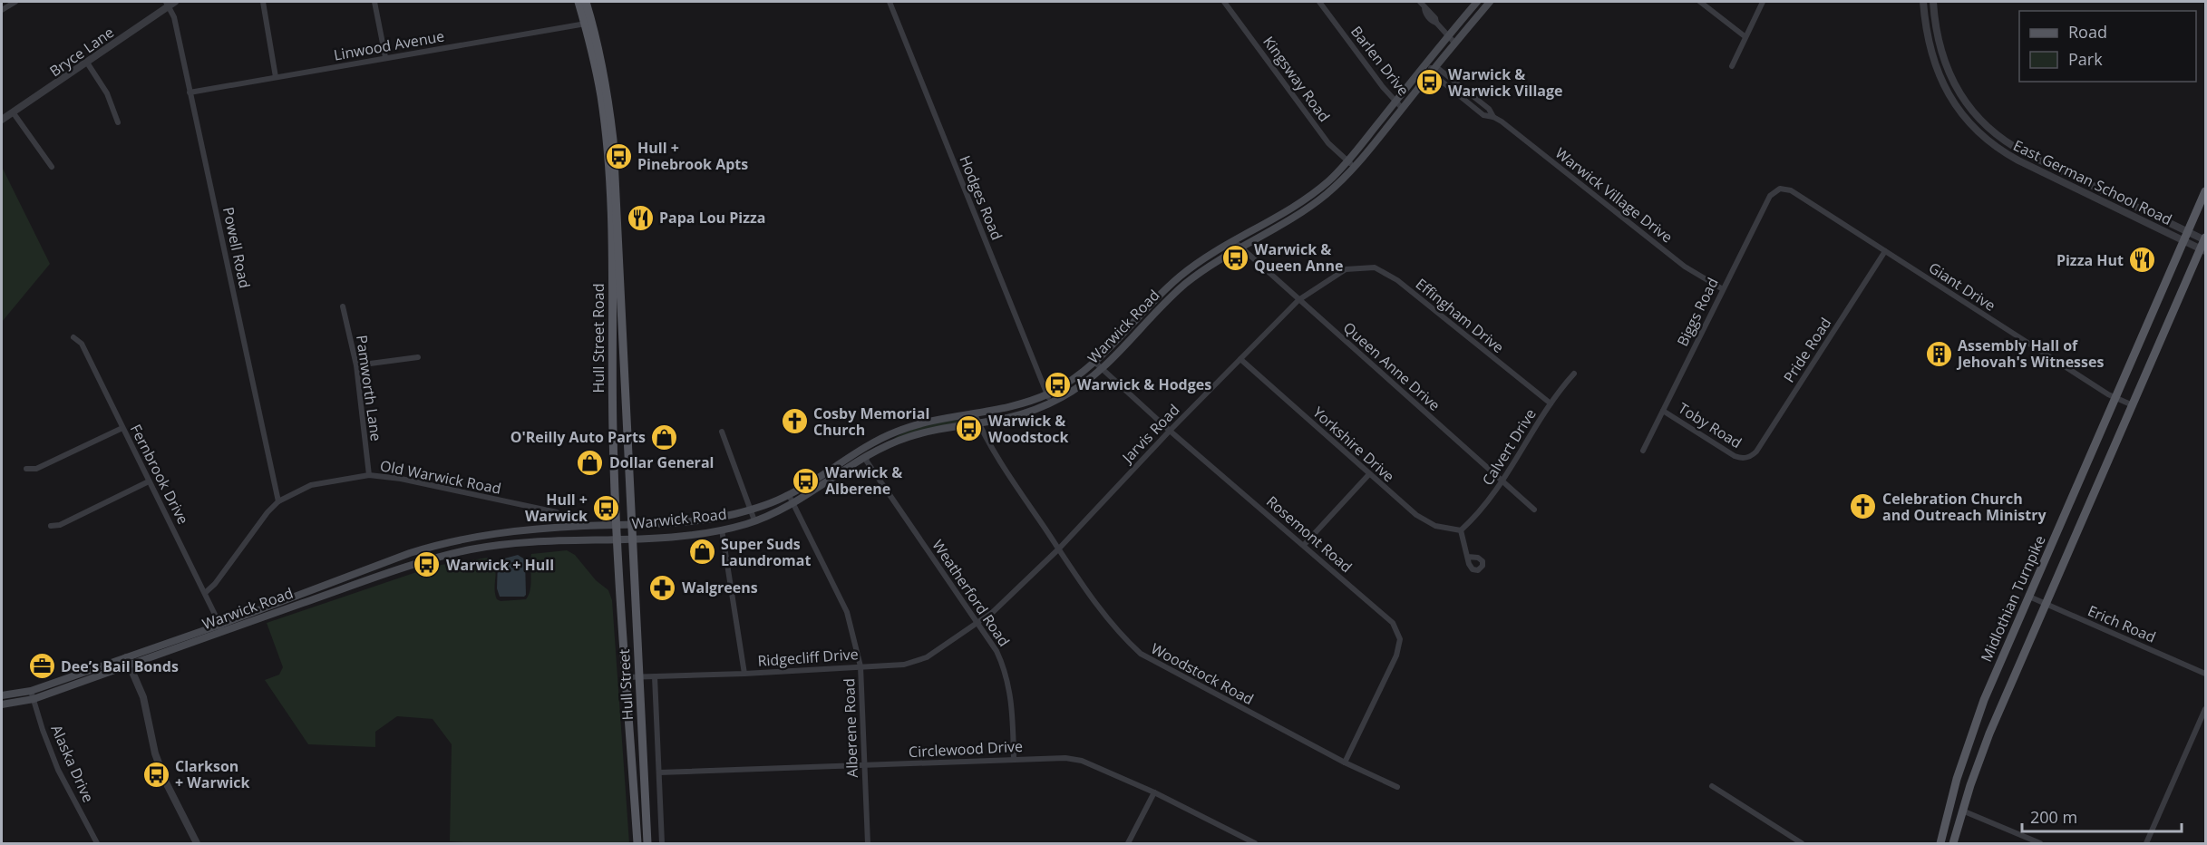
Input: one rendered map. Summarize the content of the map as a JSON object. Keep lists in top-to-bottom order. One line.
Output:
{"streets":{"main road":["Warwick Road","Hull Street Road","Midlothian Turnpike","Hull Street"],"street":["Linwood Avenue","Bryce Lane","Barlen Drive","Kingsway Road","East German School Road","Warwick Village Drive","Hodges Road","Powell Road","Giant Drive","Biggs Road","Effingham Drive","Pride Road","Queen Anne Drive","Pamworth Lane","Toby Road","Jarvis Road","Yorkshire Drive","Calvert Drive","Fernbrook Drive","Old Warwick Road","Rosemont Road","Weatherford Road","Erich Road","Ridgecliff Drive","Woodstock Road","Alberene Road","Circlewood Drive","Alaska Drive"]},"crossings":[["Linwood Avenue","Powell Road"],["Linwood Avenue","Hull Street Road"],["Bryce Lane","Powell Road"],["Barlen Drive","Warwick Road"],["Kingsway Road","Warwick Road"],["East German School Road","Midlothian Turnpike"],["Warwick Village Drive","Biggs Road"],["Warwick Village Drive","Warwick Road"],["Hodges Road","Warwick Road"],["Powell Road","Old Warwick Road"],["Giant Drive","Biggs Road"],["Giant Drive","Pride Road"],["Giant Drive","Midlothian Turnpike"],["Biggs Road","Toby Road"],["Effingham Drive","Jarvis Road"],["Effingham Drive","Calvert Drive"],["Warwick Road","Hull Street Road"],["Warwick Road","Queen Anne Drive"],["Warwick Road","Fernbrook Drive"],["Warwick Road","Rosemont Road"],["Warwick Road","Weatherford Road"],["Warwick Road","Woodstock Road"],["Warwick Road","Hull Street"],["Warwick Road","Alberene Road"],["Warwick Road","Alaska Drive"],["Hull Street Road","Ridgecliff Drive"],["Hull Street Road","Hull Street"],["Pride Road","Toby Road"],["Queen Anne Drive","Jarvis Road"],["Queen Anne Drive","Calvert Drive"],["Pamworth Lane","Old Warwick Road"],["Jarvis Road","Yorkshire Drive"],["Jarvis Road","Rosemont Road"],["Jarvis Road","Weatherford Road"],["Jarvis Road","Ridgecliff Drive"],["Jarvis Road","Woodstock Road"],["Yorkshire Drive","Calvert Drive"],["Fernbrook Drive","Old Warwick Road"],["Rosemont Road","Woodstock Road"],["Weatherford Road","Ridgecliff Drive"],["Weatherford Road","Circlewood Drive"],["Midlothian Turnpike","Erich Road"],["Ridgecliff Drive","Hull Street"],["Ridgecliff Drive","Alberene Road"],["Alberene Road","Circlewood Drive"]],"places":{"bus stop":["Warwick & Warwick Village","Hull + Pinebrook Apts","Warwick & Queen Anne","Warwick & Hodges","Warwick & Woodstock","Warwick & Alberene","Hull + Warwick","Warwick + Hull","Clarkson + Warwick"],"restaurant":["Papa Lou Pizza","Pizza Hut"],"building":["Assembly Hall of Jehovah's Witnesses"],"church":["Cosby Memorial Church","Celebration Church and Outreach Ministry"],"shop":["O'Reilly Auto Parts","Dollar General","Super Suds Laundromat"],"pharmacy":["Walgreens"],"office":["Dee’s Bail Bonds"]},"legend":["Road","Park"],"scale_bar":"200 m"}
